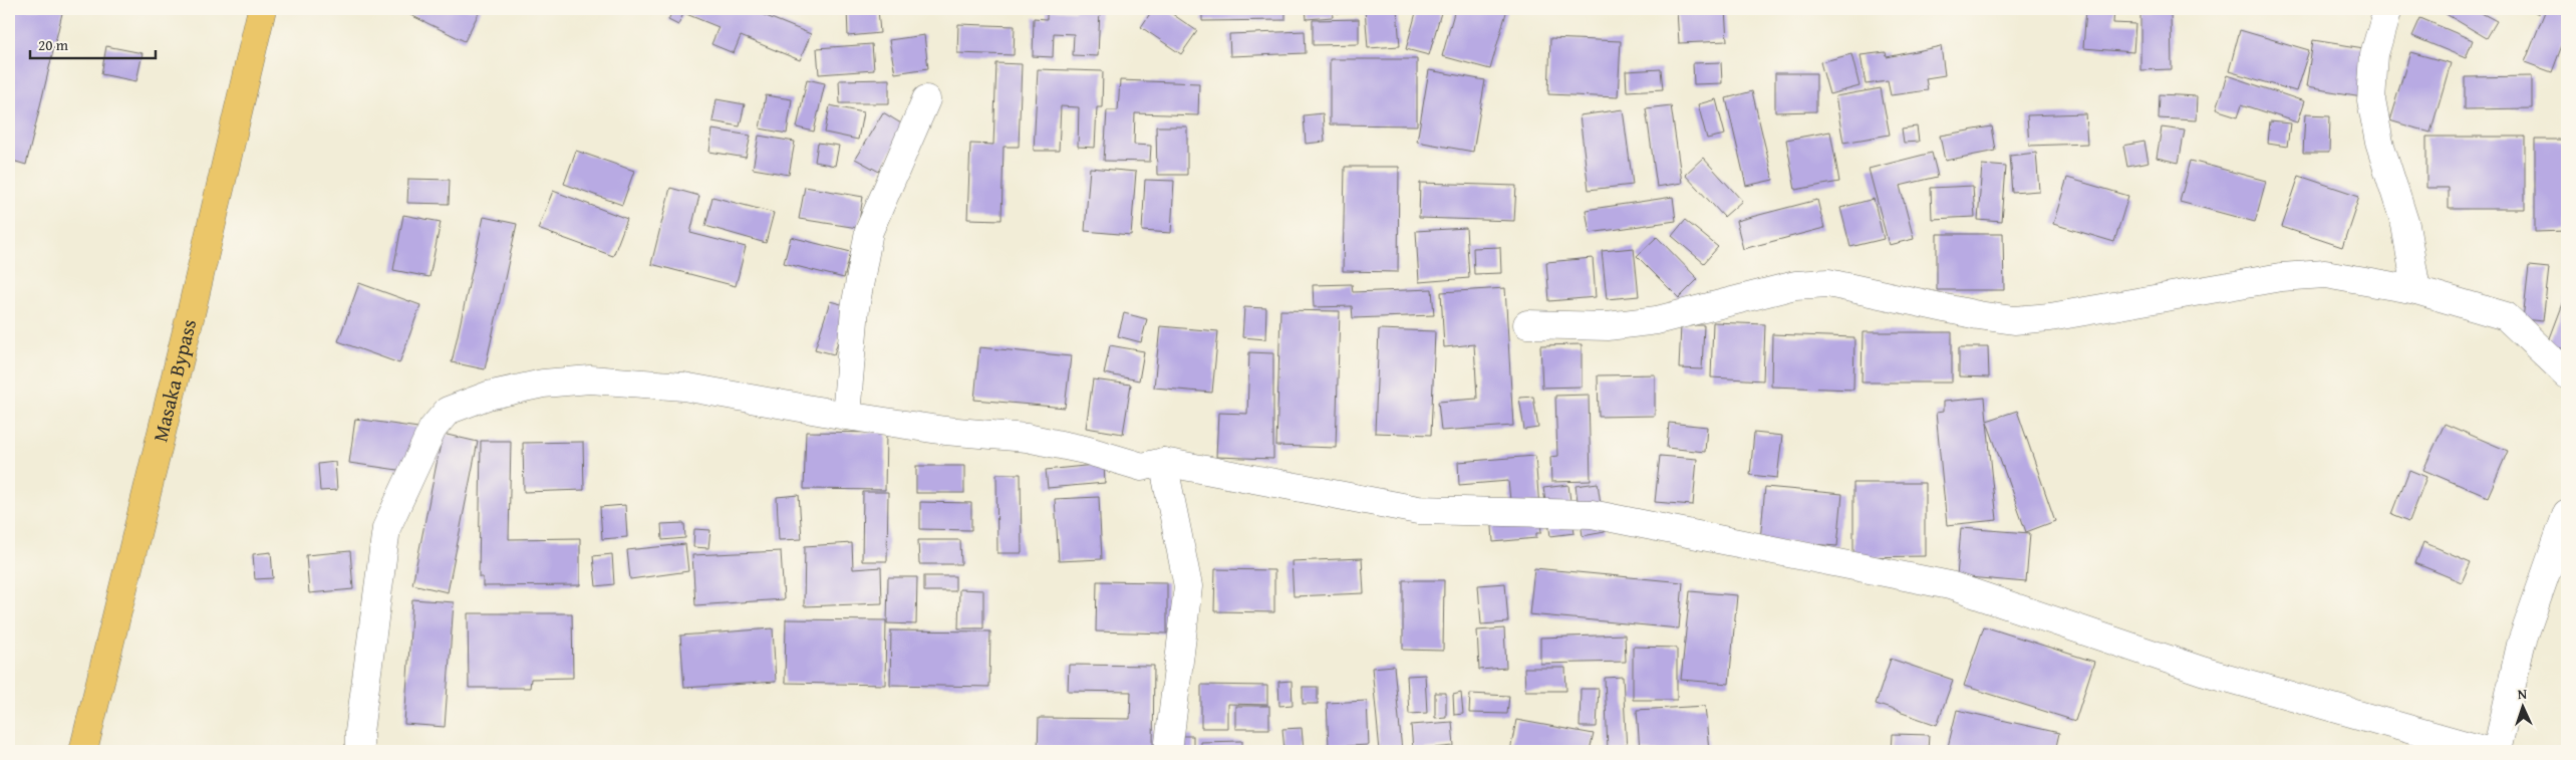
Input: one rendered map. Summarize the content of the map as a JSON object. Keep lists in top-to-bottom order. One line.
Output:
{"streets":{"highway":["Masaka Bypass"]},"scale_bar":"20 m","north":"top"}
